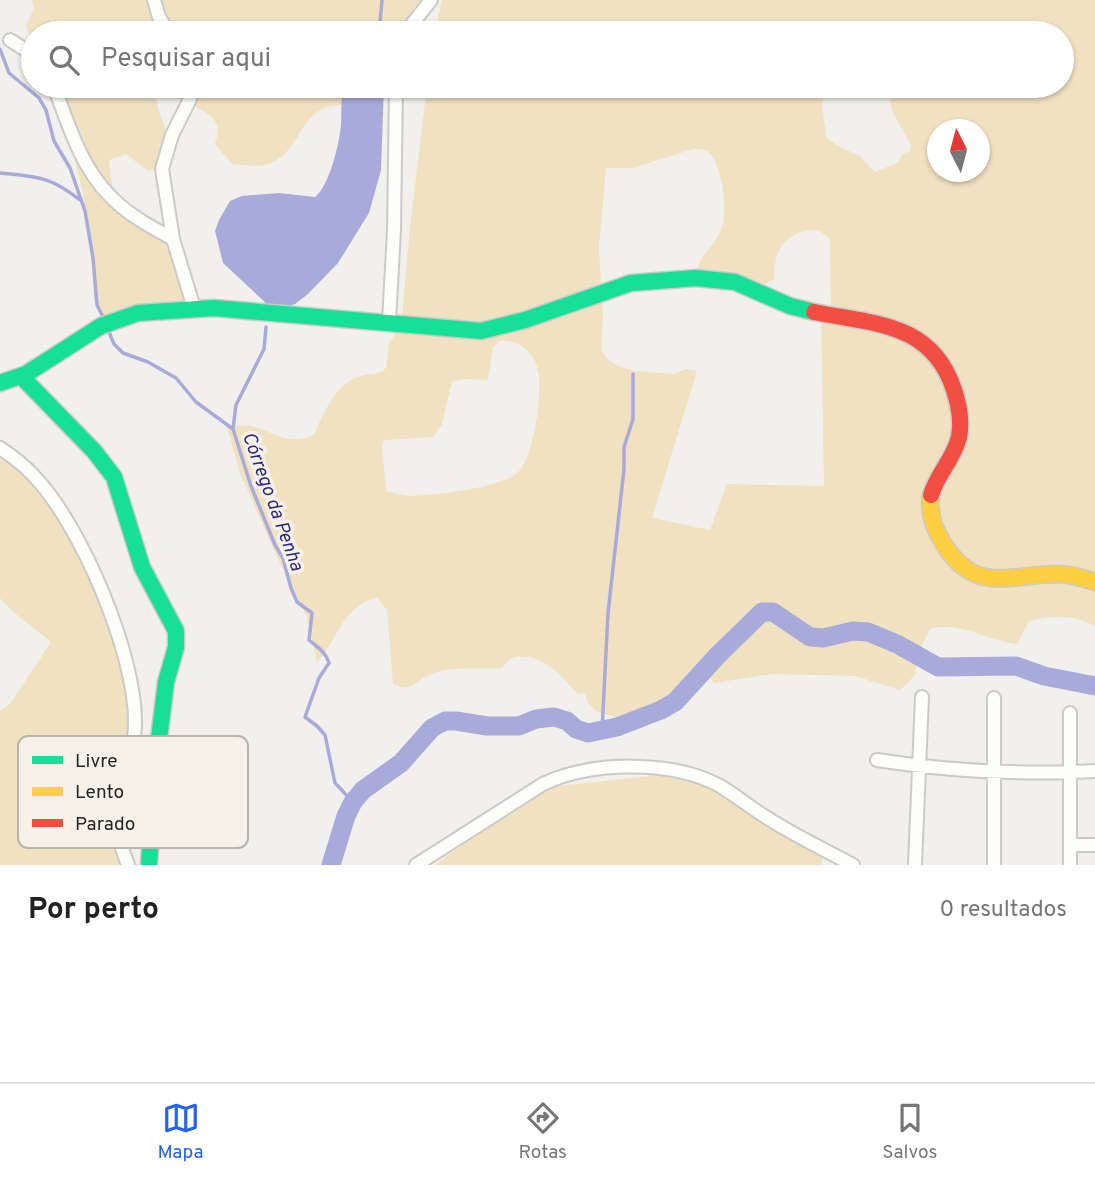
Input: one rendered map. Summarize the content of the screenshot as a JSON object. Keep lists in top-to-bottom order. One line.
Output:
{"water":["Córrego da Penha"],"legend":["Livre","Lento","Parado"],"north":"top","page":{"search":"Pesquisar aqui","heading":["Por perto","0 resultados"],"nav":["Mapa","Rotas","Salvos"]}}
